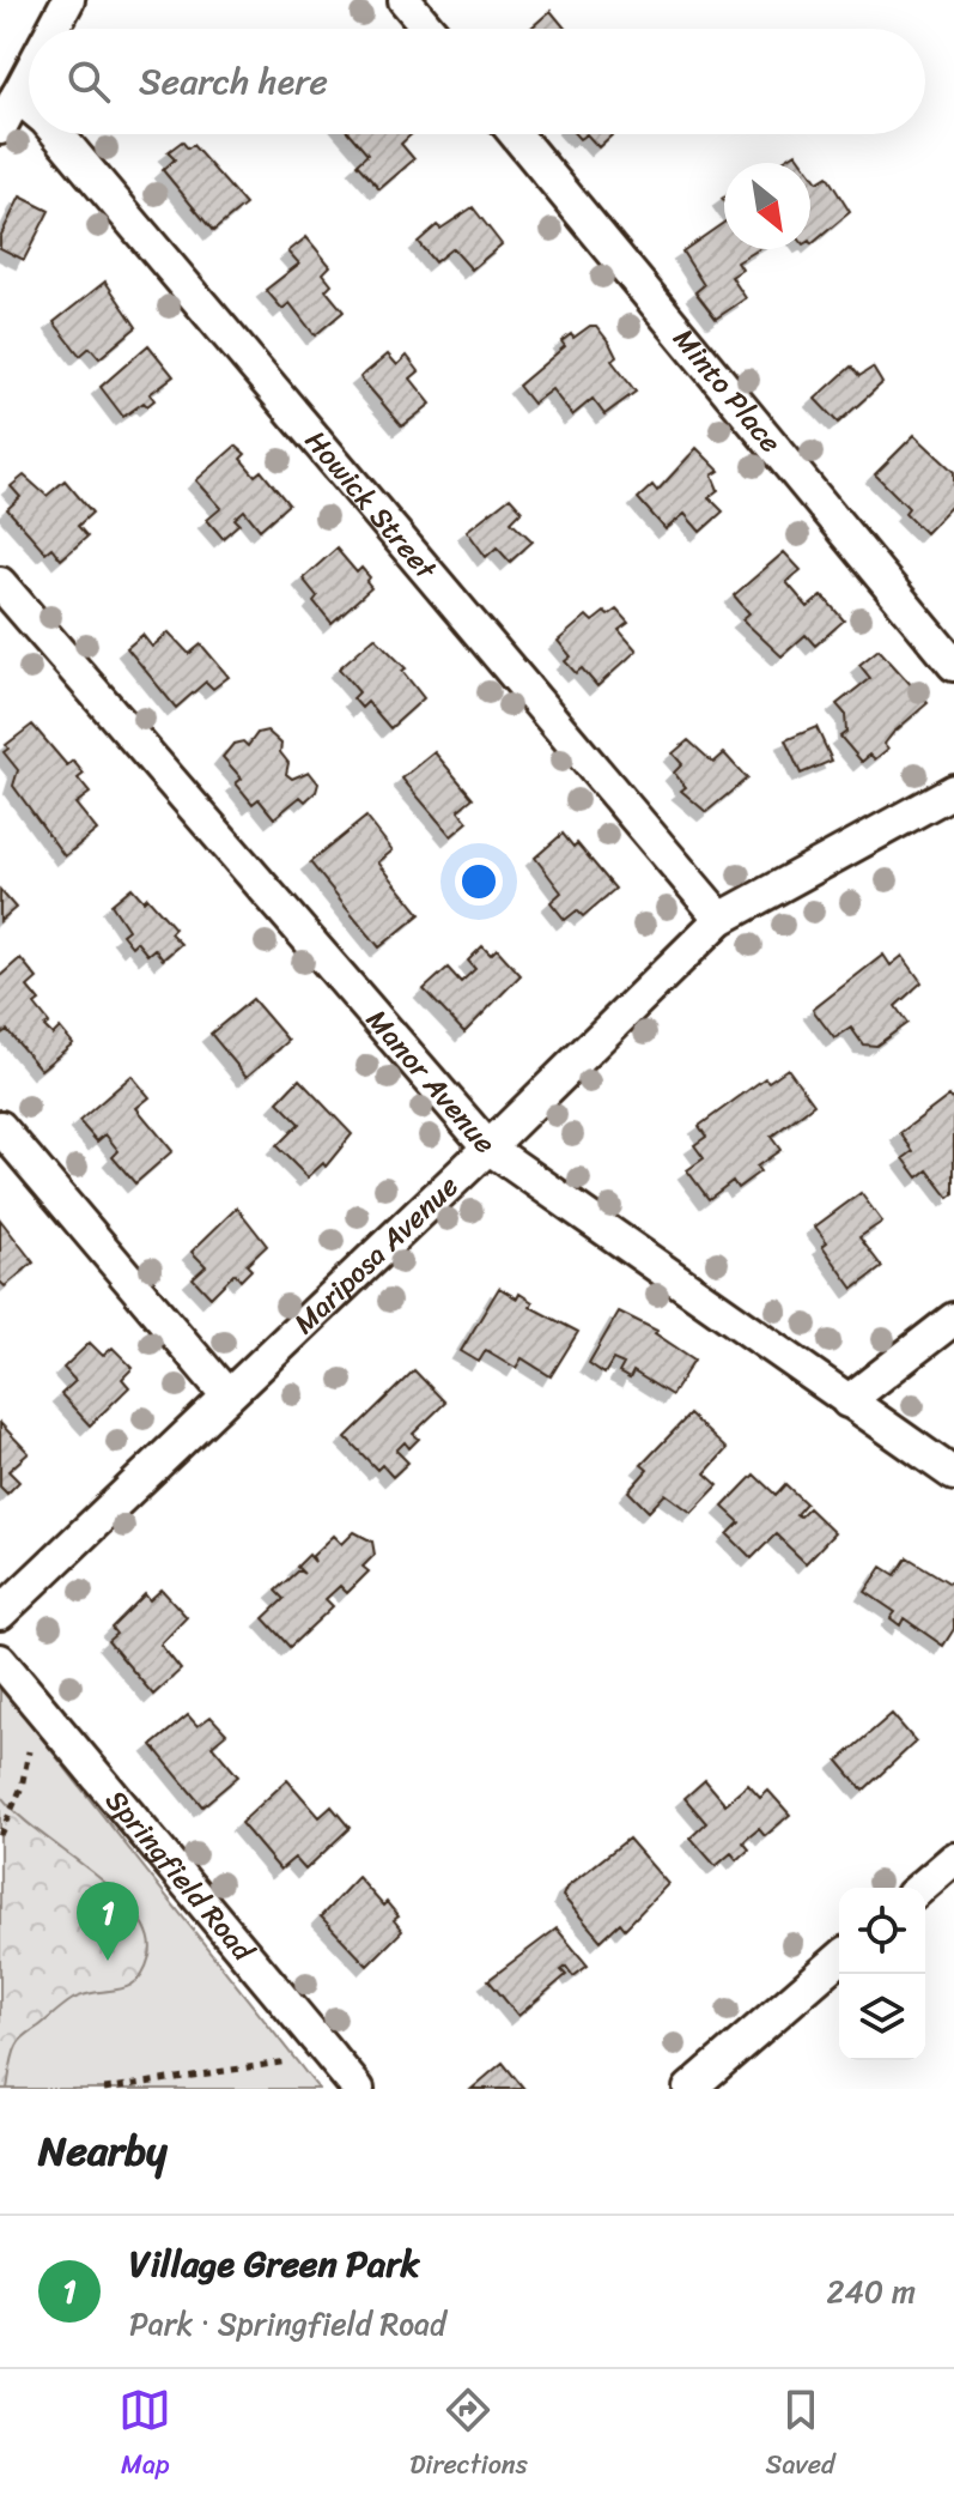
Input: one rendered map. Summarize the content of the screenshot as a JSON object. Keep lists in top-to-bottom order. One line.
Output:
{"streets":{"street":["Minto Place","Howick Street","Manor Avenue","Mariposa Avenue","Springfield Road"]},"crossings":[["Howick Street","Mariposa Avenue"],["Manor Avenue","Mariposa Avenue"]],"north":"bottom right","page":{"search":"Search here","pins":"1","heading":"Nearby","list":[{"mark":"1","name":"Village Green Park","note":"Park · Springfield Road","value":"240 m"}],"nav":["Map","Directions","Saved"]}}
